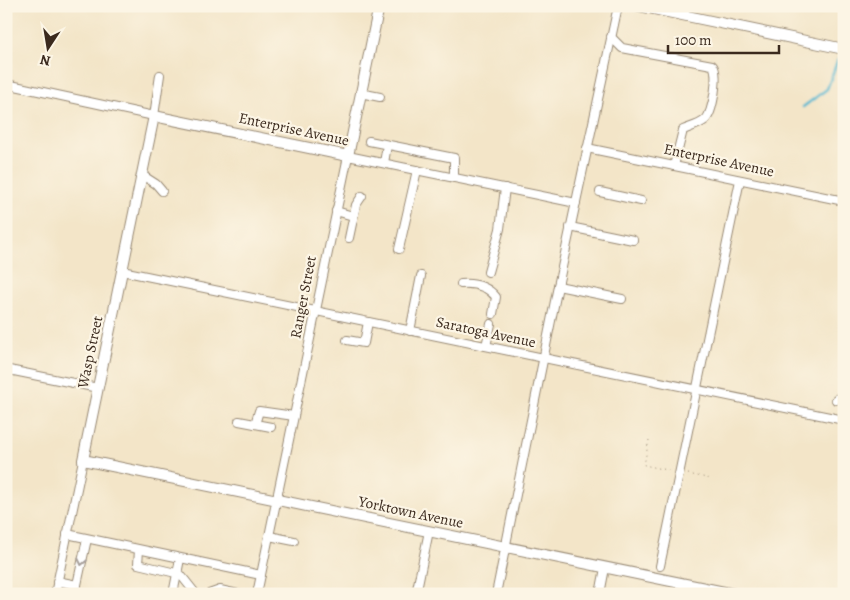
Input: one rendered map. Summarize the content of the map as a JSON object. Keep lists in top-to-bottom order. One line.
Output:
{"streets":{"main road":["Enterprise Avenue","Ranger Street","Wasp Street","Yorktown Avenue"],"street":["Saratoga Avenue"]},"crossings":[["Enterprise Avenue","Ranger Street"],["Enterprise Avenue","Wasp Street"],["Ranger Street","Saratoga Avenue"],["Ranger Street","Yorktown Avenue"],["Saratoga Avenue","Wasp Street"],["Wasp Street","Yorktown Avenue"]],"scale_bar":"100 m","north":"bottom"}
